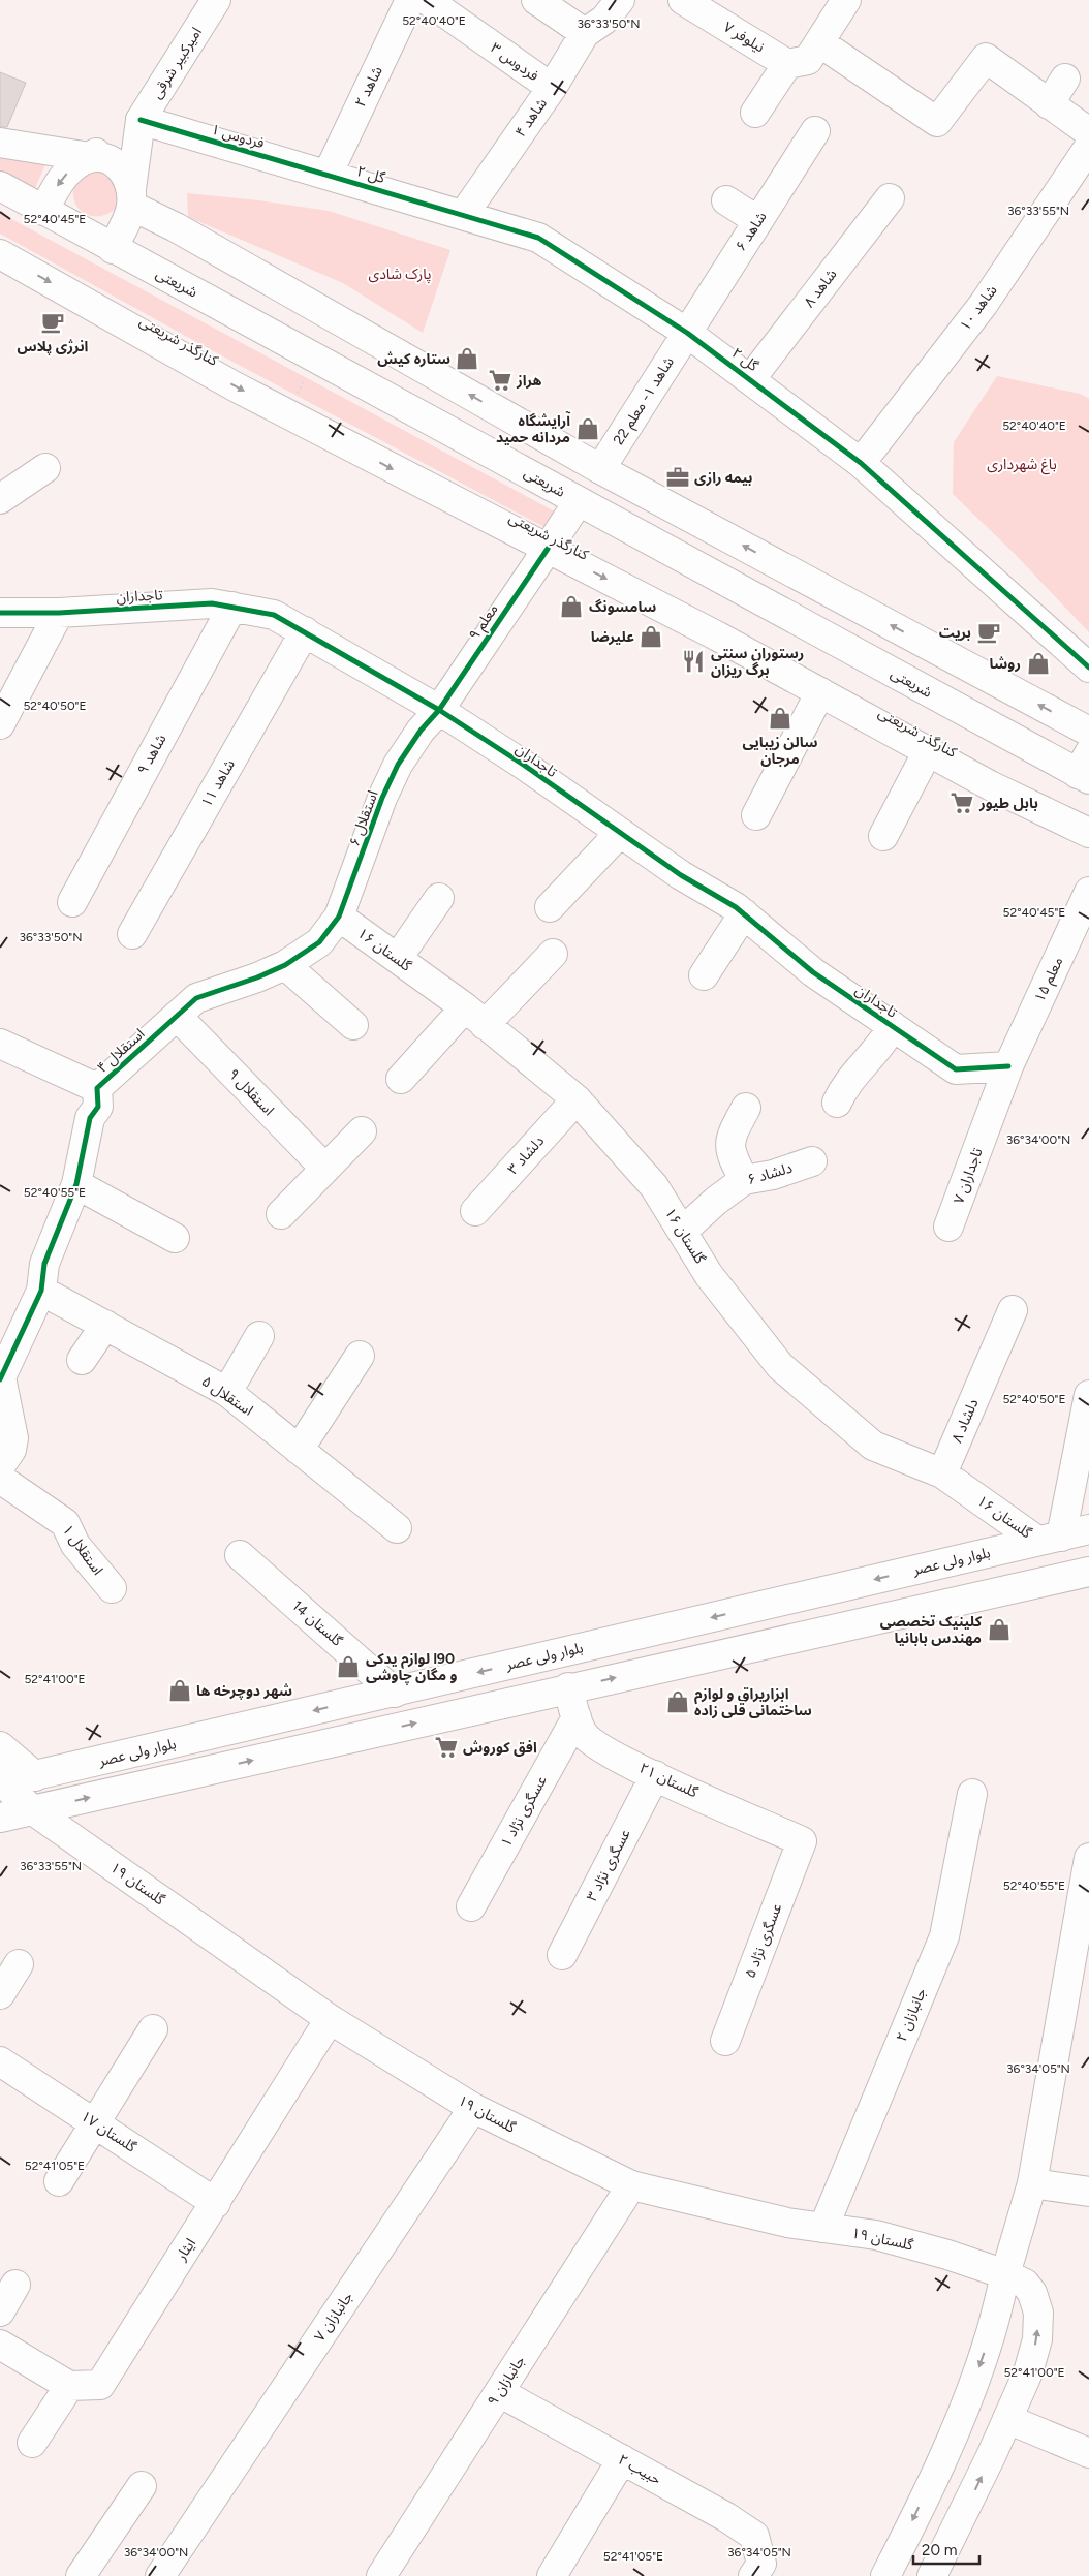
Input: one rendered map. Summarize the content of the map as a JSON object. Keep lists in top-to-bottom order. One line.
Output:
{"streets":{"street":["نیلوفر ۷","فردوس ۳","امیرکبیر شرقی","شاهد ۲","شاهد ۴","فردوس ۱","گل ۲","شاهد ۶","شریعتی","شاهد ۸","شاهد ۱۰","کنارگذر شریعتی","شاهد ۱- معلم 22","تاجداران","معلم ۹","شاهد ۹","شاهد ۱۱","استقلال ۶","گلستان ۱۶","معلم ۱۵","استقلال ۴","استقلال ۹","دلشاد ۳","دلشاد ۶","تاجداران ۷","استقلال ۵","دلشاد ۸","استقلال ۱","بلوار ولی عصر","گلستان 14","گلستان ۲۱","عسگری نژاد ۱","عسگری نژاد ۳","گلستان ۱۹","عسگری نژاد ۵","جانبازان ۲","گلستان ۱۷","ایثار","جانبازان ۷","جانبازان ۹","حبیب ۲"]},"crossings":[["فردوس ۳","شاهد ۴"],["امیرکبیر شرقی","فردوس ۱"],["امیرکبیر شرقی","شریعتی"],["شاهد ۲","فردوس ۱"],["شاهد ۲","گل ۲"],["شاهد ۴","گل ۲"],["فردوس ۱","گل ۲"],["گل ۲","شاهد ۶"],["گل ۲","شاهد ۸"],["گل ۲","شاهد ۱۰"],["گل ۲","شاهد ۱- معلم 22"],["شاهد ۶","شاهد ۱- معلم 22"],["شریعتی","معلم ۹"],["کنارگذر شریعتی","معلم ۹"],["تاجداران","معلم ۹"],["تاجداران","شاهد ۹"],["تاجداران","شاهد ۱۱"],["تاجداران","استقلال ۶"],["تاجداران","معلم ۱۵"],["تاجداران","تاجداران ۷"],["معلم ۹","استقلال ۶"],["استقلال ۶","گلستان ۱۶"],["استقلال ۶","استقلال ۴"],["گلستان ۱۶","استقلال ۴"],["گلستان ۱۶","دلشاد ۳"],["گلستان ۱۶","دلشاد ۶"],["گلستان ۱۶","دلشاد ۸"],["گلستان ۱۶","بلوار ولی عصر"],["معلم ۱۵","تاجداران ۷"],["استقلال ۴","استقلال ۹"],["استقلال ۴","استقلال ۵"],["بلوار ولی عصر","گلستان 14"],["بلوار ولی عصر","گلستان ۱۹"],["گلستان ۲۱","عسگری نژاد ۱"],["گلستان ۲۱","عسگری نژاد ۳"],["گلستان ۲۱","عسگری نژاد ۵"],["گلستان ۱۹","جانبازان ۲"],["گلستان ۱۹","ایثار"],["گلستان ۱۹","جانبازان ۷"],["گلستان ۱۹","جانبازان ۹"],["گلستان ۱۷","ایثار"],["جانبازان ۹","حبیب ۲"]],"parks":["پارک شادی","باغ شهرداری"],"places":{"cafe":["انرژی پلاس","بریت"],"shop":["ستاره کیش","آرایشگاه مردانه حمید","سامسونگ","علیرضا","روشا","سالن زیبایی مرجان","کلینیک تخصصی مهندس بابانیا","لوازم یدکی l90 و مگان چاوشی","شهر دوچرخه ها","ابزاریراق و لوازم ساختمانی قلی زاده"],"supermarket":["هراز","بابل طیور","افق کوروش"],"office":["بیمه رازی"],"restaurant":["رستوران سنتی برگ ریزان"]},"scale_bar":"20 m","coordinates":["52°40'40\"E","36°33'50\"N","36°33'55\"N","52°40'45\"E","52°40'50\"E","36°34'00\"N","52°40'55\"E","52°41'00\"E","36°34'05\"N","52°41'05\"E"]}
